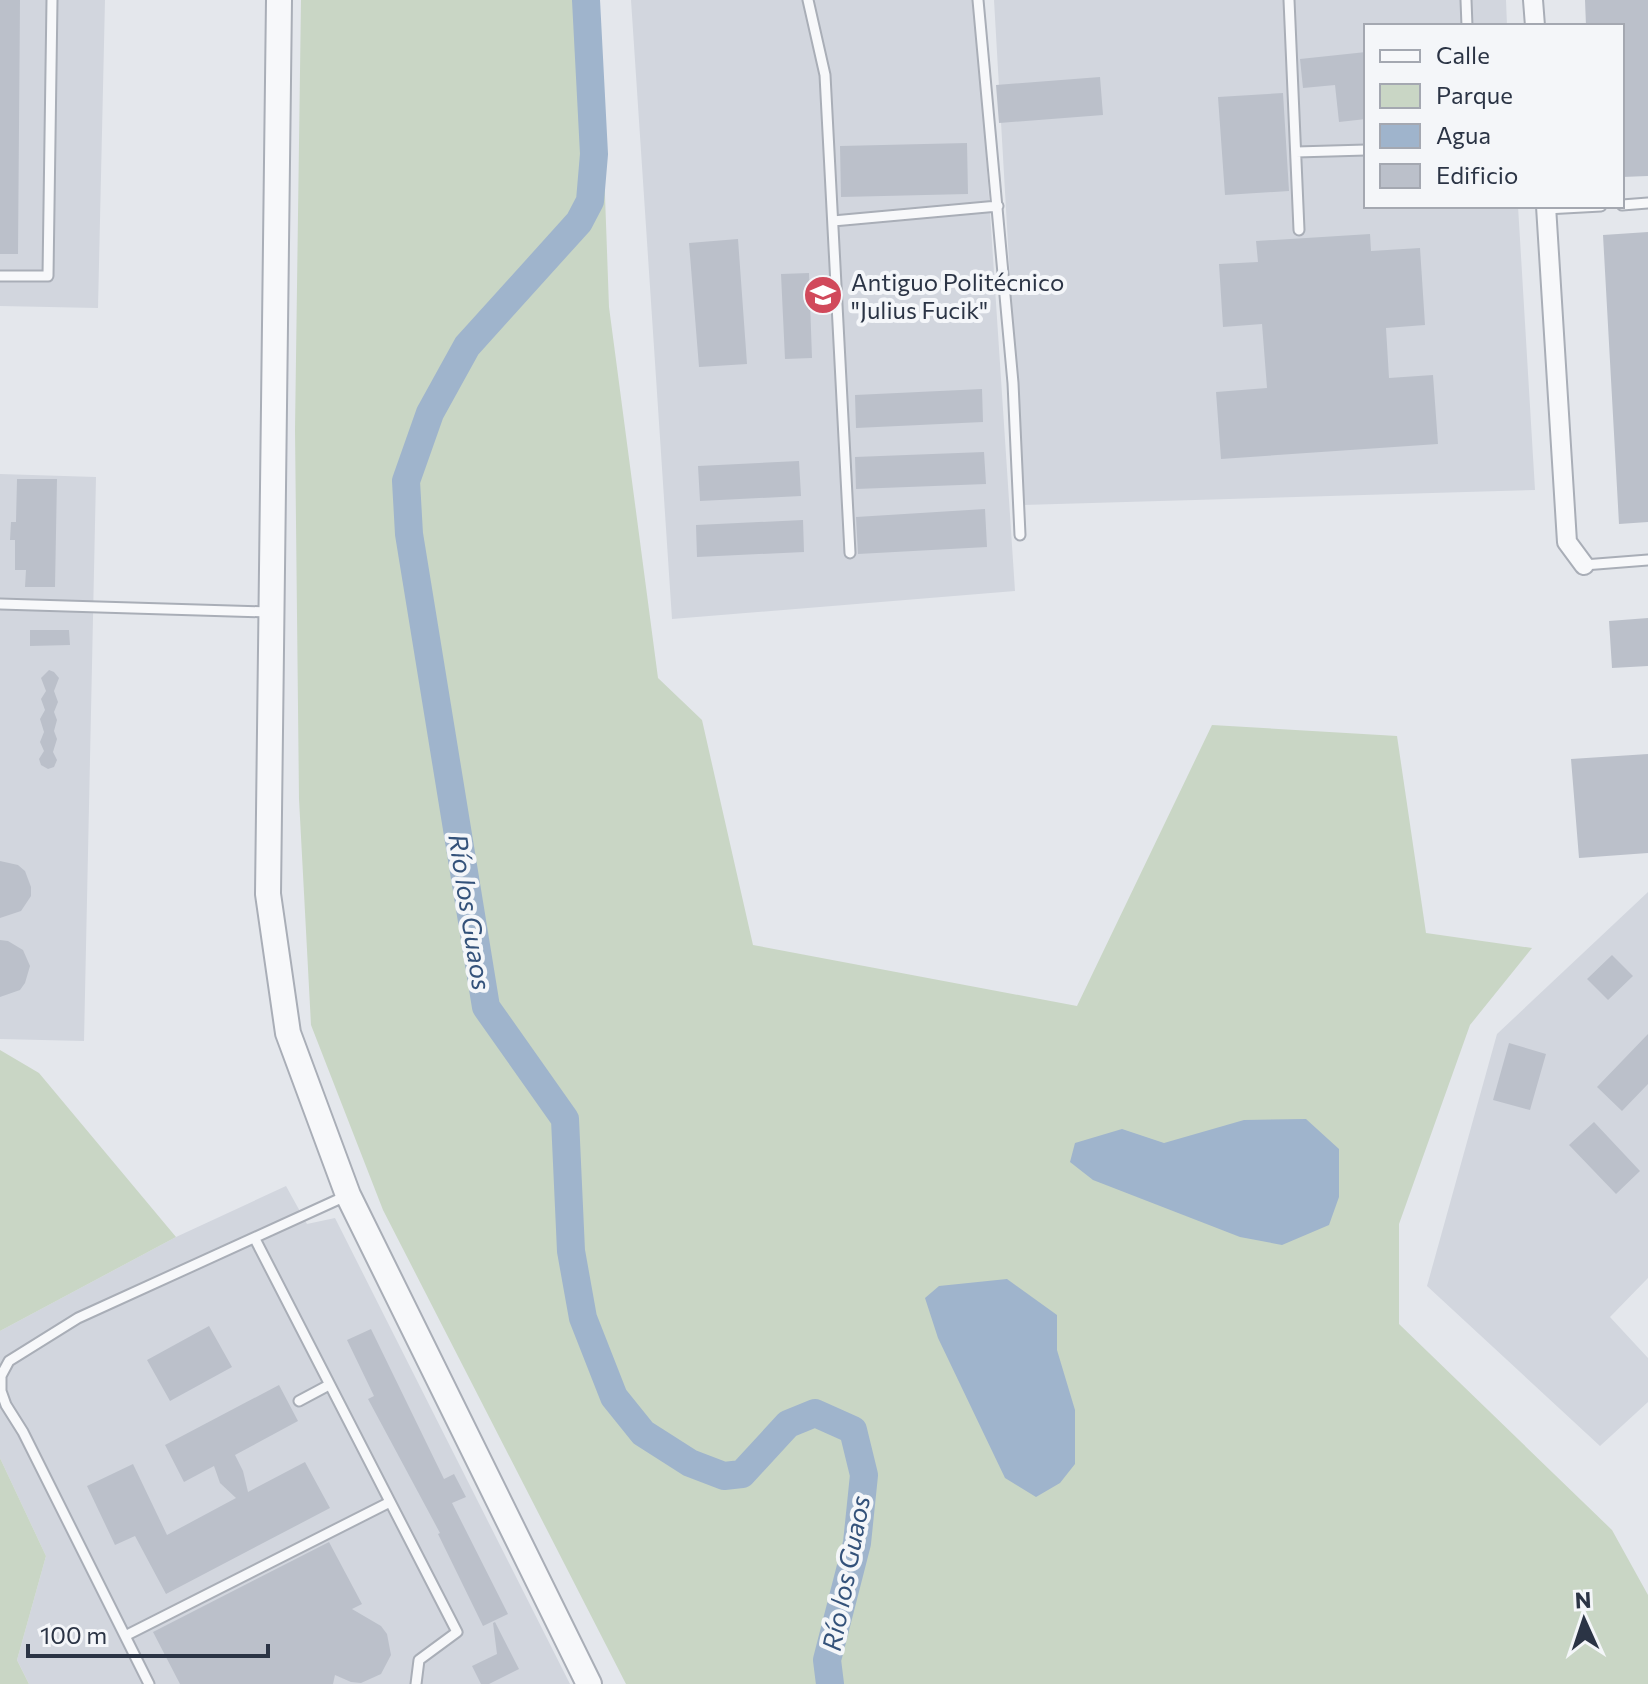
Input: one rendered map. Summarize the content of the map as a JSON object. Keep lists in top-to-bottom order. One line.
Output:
{"water":["Río los Guaos"],"places":{"school or university":["Antiguo Politécnico \"Julius Fucik\""]},"legend":["Calle","Parque","Agua","Edificio"],"scale_bar":"100 m","north":"top"}
